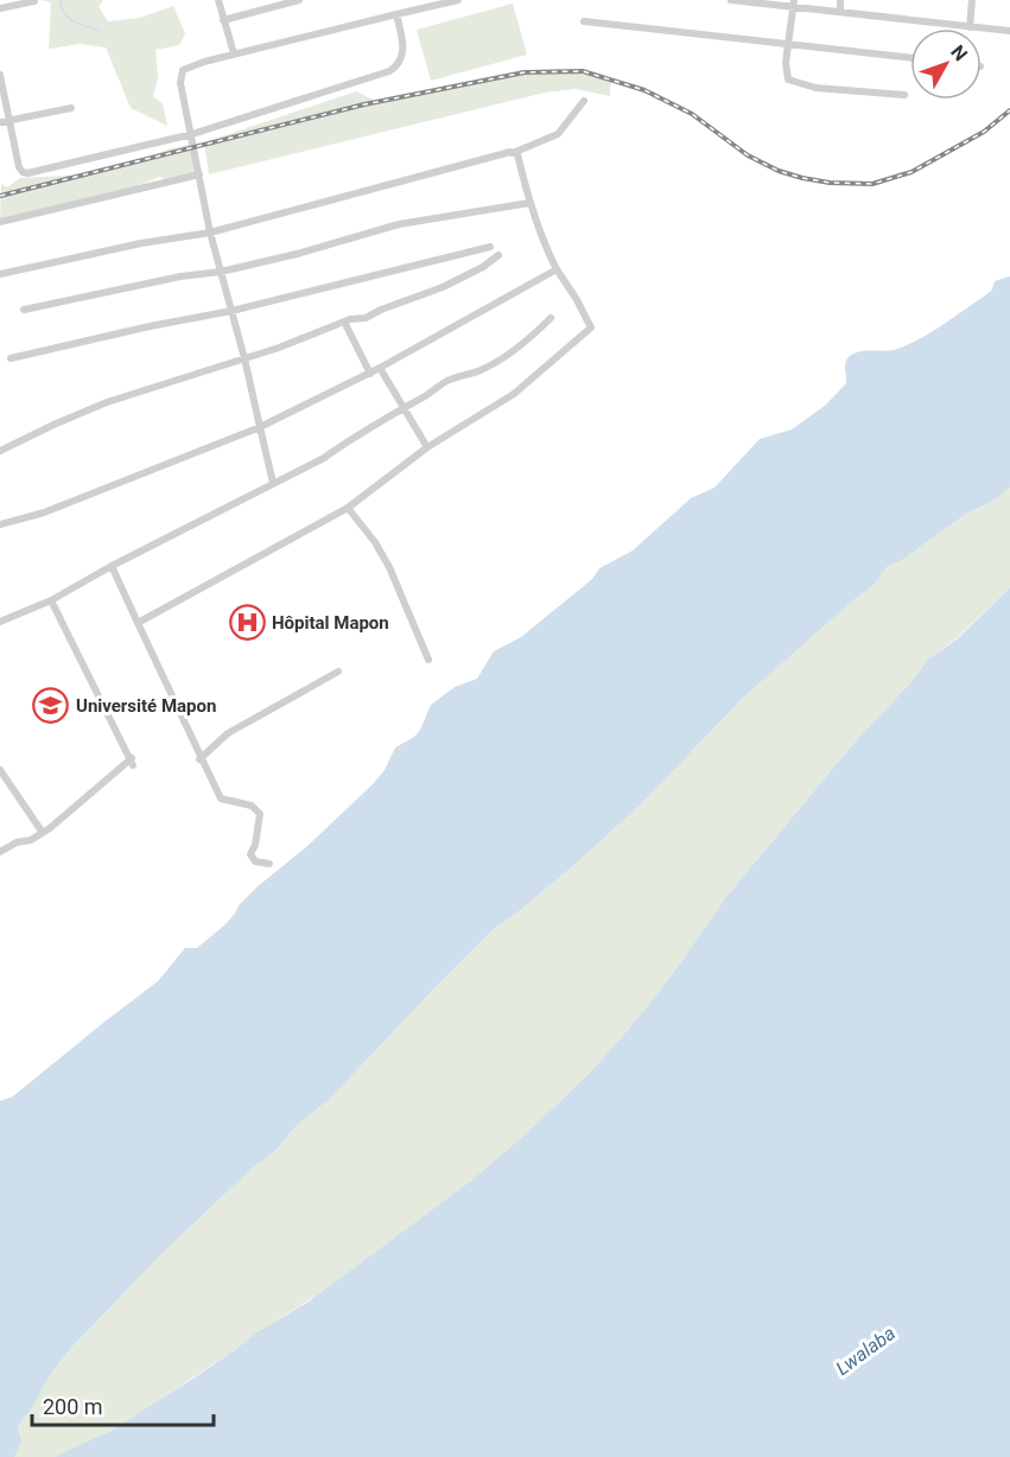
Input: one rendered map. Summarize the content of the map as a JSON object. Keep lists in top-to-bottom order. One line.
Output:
{"water":["Lwalaba"],"places":{"hospital":["Hôpital Mapon"],"school or university":["Université Mapon"]},"scale_bar":"200 m","north":"top right"}
